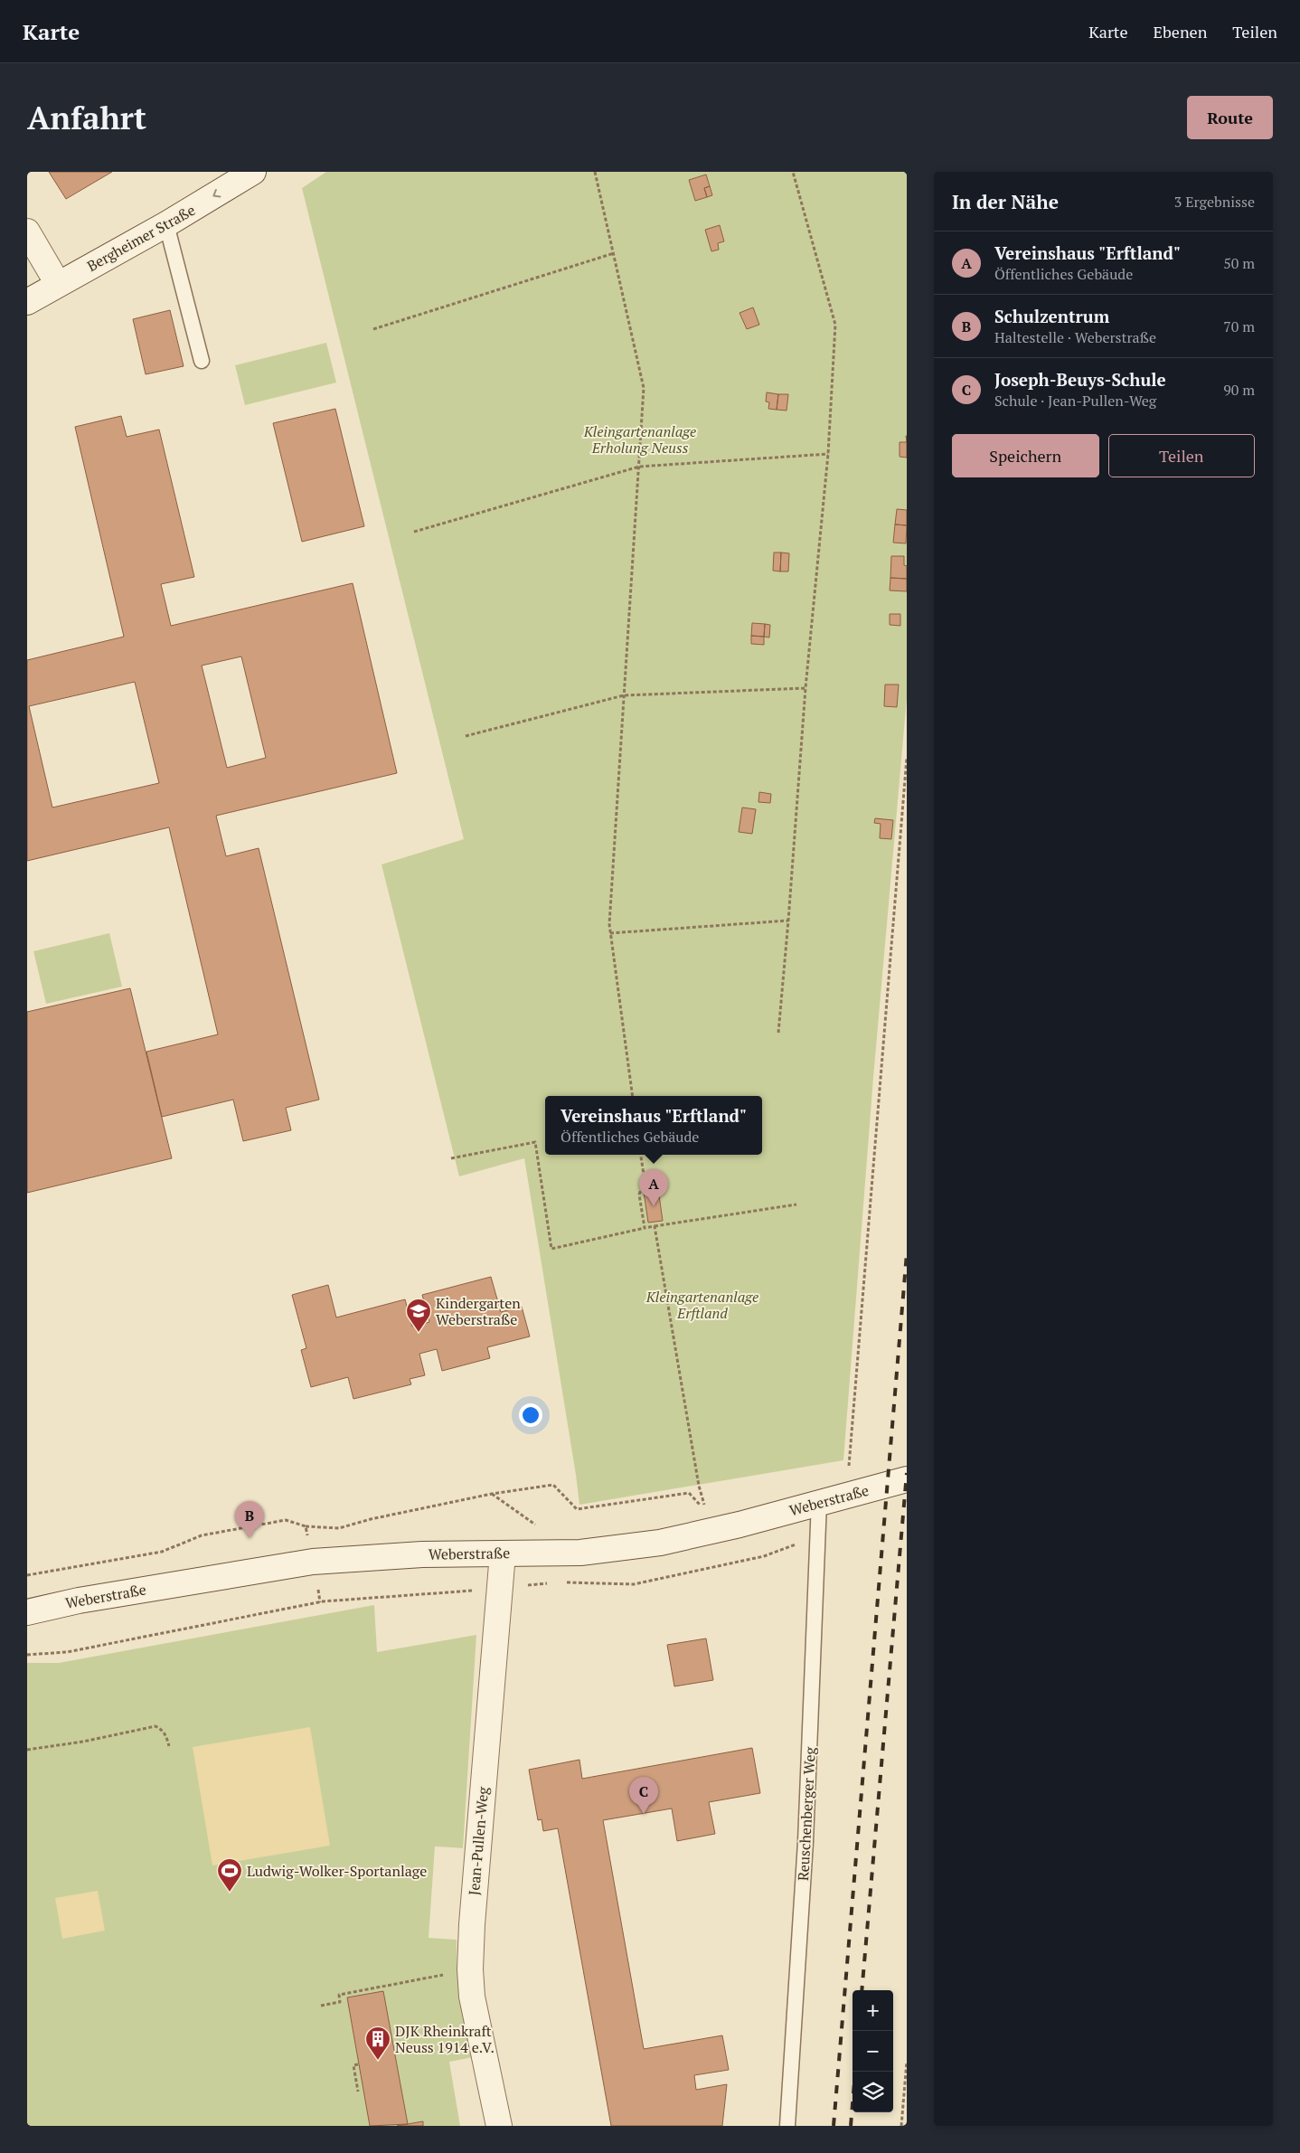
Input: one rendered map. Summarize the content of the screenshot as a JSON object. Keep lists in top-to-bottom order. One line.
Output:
{"streets":{"main road":["Bergheimer Straße","Weberstraße","Jean-Pullen-Weg"],"lane":["Reuschenberger Weg"]},"crossings":[["Weberstraße","Reuschenberger Weg"],["Weberstraße","Jean-Pullen-Weg"]],"one_way":["Bergheimer Straße"],"parks":["Kleingartenanlage Erholung Neuss","Kleingartenanlage Erftland"],"places":{"school or university":["Kindergarten Weberstraße"],"sports":["Ludwig-Wolker-Sportanlage"],"building":["DJK Rheinkraft Neuss 1914 e.V."]},"page":{"header":"Karte","nav":["Karte","Ebenen","Teilen"],"buttons":["Route",["Speichern","Teilen"]],"title":"Anfahrt","heading":["In der Nähe","3 Ergebnisse"],"list":[{"mark":"A","name":"Vereinshaus \"Erftland\"","note":"Öffentliches Gebäude","value":"50 m"},{"mark":"B","name":"Schulzentrum","note":"Haltestelle · Weberstraße","value":"70 m"},{"mark":"C","name":"Joseph-Beuys-Schule","note":"Schule · Jean-Pullen-Weg","value":"90 m"}],"popup":["Vereinshaus \"Erftland\"","Öffentliches Gebäude"],"pins":["A","B","C"],"map_buttons":["+","−"]}}
